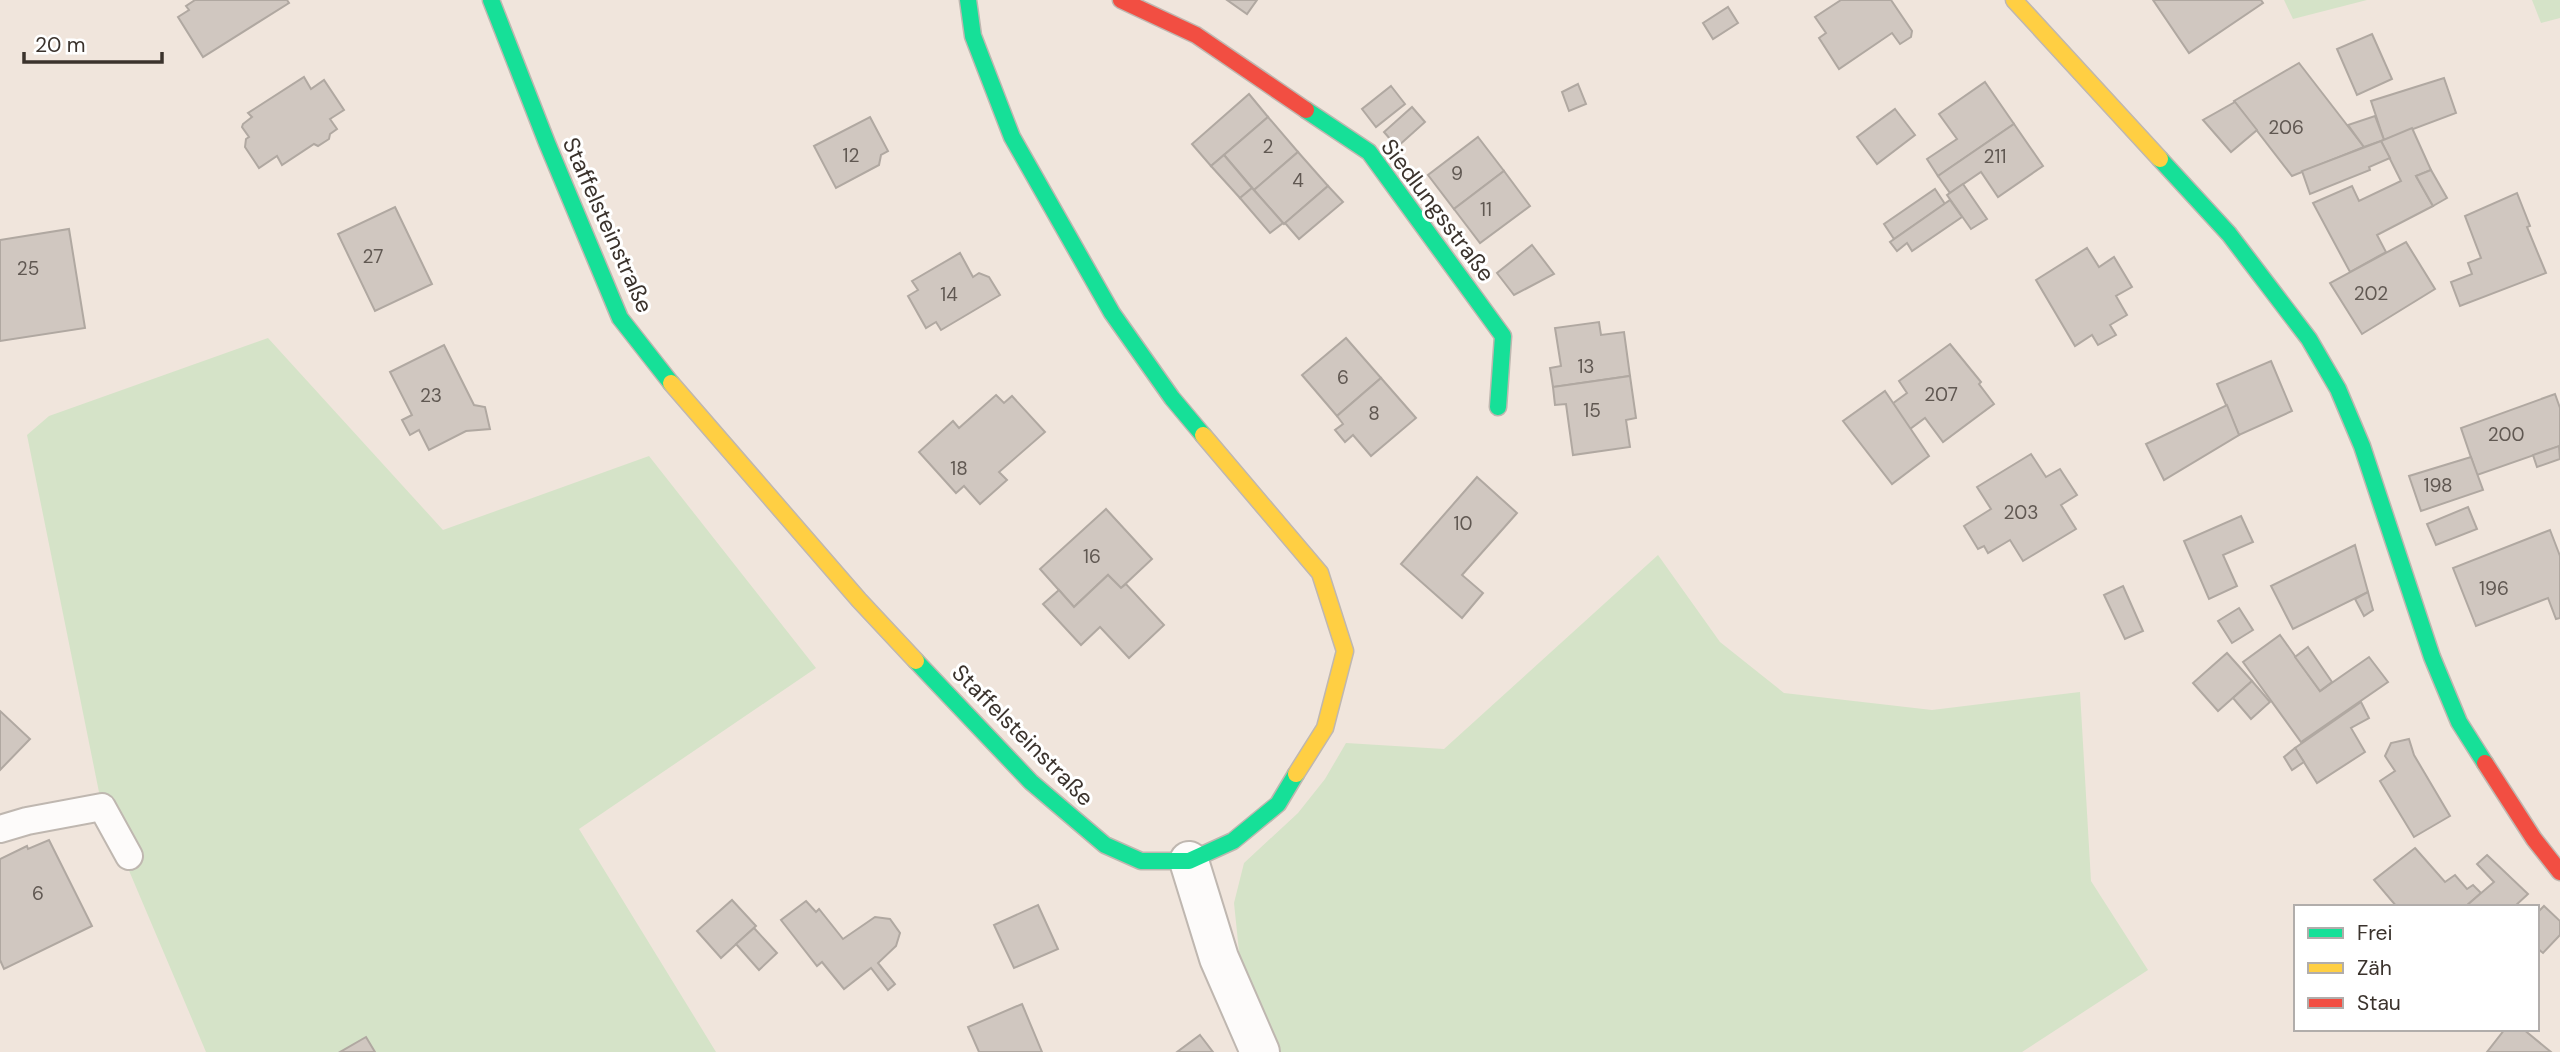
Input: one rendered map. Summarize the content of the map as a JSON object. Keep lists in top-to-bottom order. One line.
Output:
{"streets":{"street":["Siedlungsstraße","Staffelsteinstraße"]},"house_numbers":["206","2","12","211","9","4","11","27","25","202","14","13","6","207","23","15","8","200","18","198","203","10","16","196","6"],"legend":["Frei","Zäh","Stau"],"scale_bar":"20 m"}
